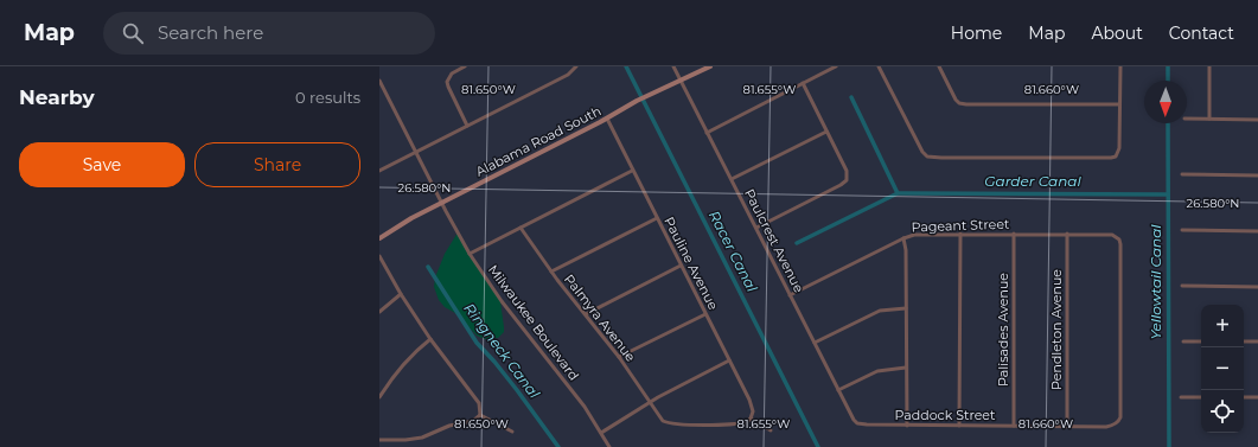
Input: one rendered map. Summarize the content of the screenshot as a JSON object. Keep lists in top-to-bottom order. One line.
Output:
{"streets":{"street":["Alabama Road South","Pageant Street","Paulcrest Avenue","Pauline Avenue","Palmyra Avenue","Milwaukee Boulevard","Palisades Avenue","Pendleton Avenue","Paddock Street"]},"crossings":[["Alabama Road South","Paulcrest Avenue"],["Alabama Road South","Pauline Avenue"],["Alabama Road South","Milwaukee Boulevard"],["Pageant Street","Paulcrest Avenue"],["Pageant Street","Palisades Avenue"],["Pageant Street","Pendleton Avenue"],["Pageant Street","Paddock Street"],["Paulcrest Avenue","Paddock Street"],["Pauline Avenue","Palmyra Avenue"],["Palisades Avenue","Paddock Street"],["Pendleton Avenue","Paddock Street"]],"water":["Garder Canal","Racer Canal","Yellowtail Canal","Ringneck Canal"],"north":"bottom","page":{"header":"Map","search":"Search here","nav":["Home","Map","About","Contact"],"heading":["Nearby","0 results"],"buttons":["Save","Share"],"map_buttons":["+","−"]},"coordinates":["81.650°W","81.655°W","81.660°W","26.580°N"]}
